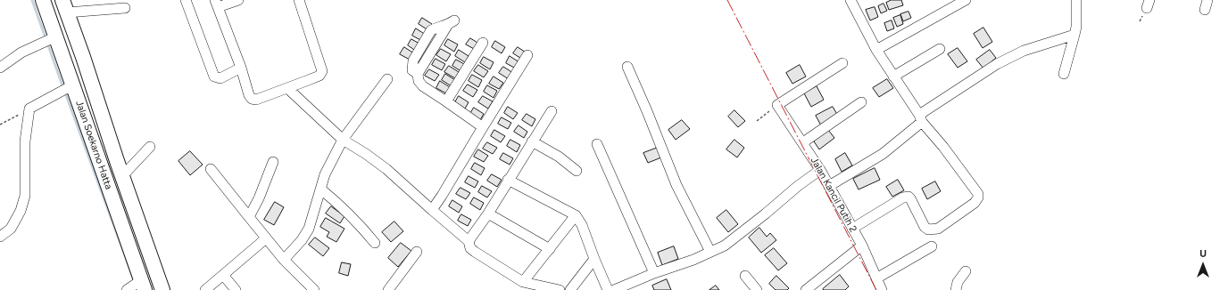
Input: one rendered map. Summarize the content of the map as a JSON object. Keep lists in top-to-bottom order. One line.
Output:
{"streets":{"highway":["Jalan Soekarno Hatta"],"street":["Jalan Kancil Putih 2"]},"north":"top"}
